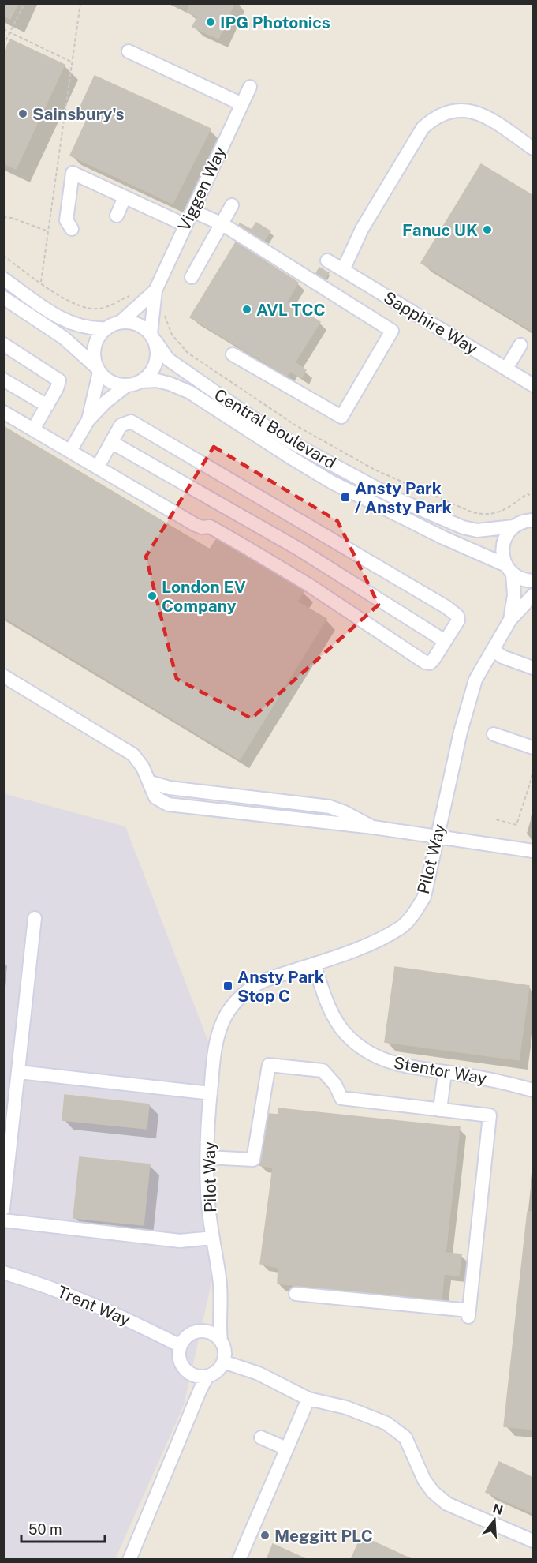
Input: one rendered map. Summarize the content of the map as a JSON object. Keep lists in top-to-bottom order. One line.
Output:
{"streets":{"street":["Viggen Way","Sapphire Way","Central Boulevard","Pilot Way","Stentor Way","Trent Way"]},"crossings":[["Viggen Way","Central Boulevard"],["Central Boulevard","Pilot Way"],["Pilot Way","Stentor Way"],["Pilot Way","Trent Way"]],"places":{"other":["IPG Photonics","Sainsbury's","Fanuc UK","AVL TCC","London EV Company","Meggitt PLC"],"transit":["Ansty Park / Ansty Park","Ansty Park Stop C"]},"scale_bar":"50 m","north":"top"}
